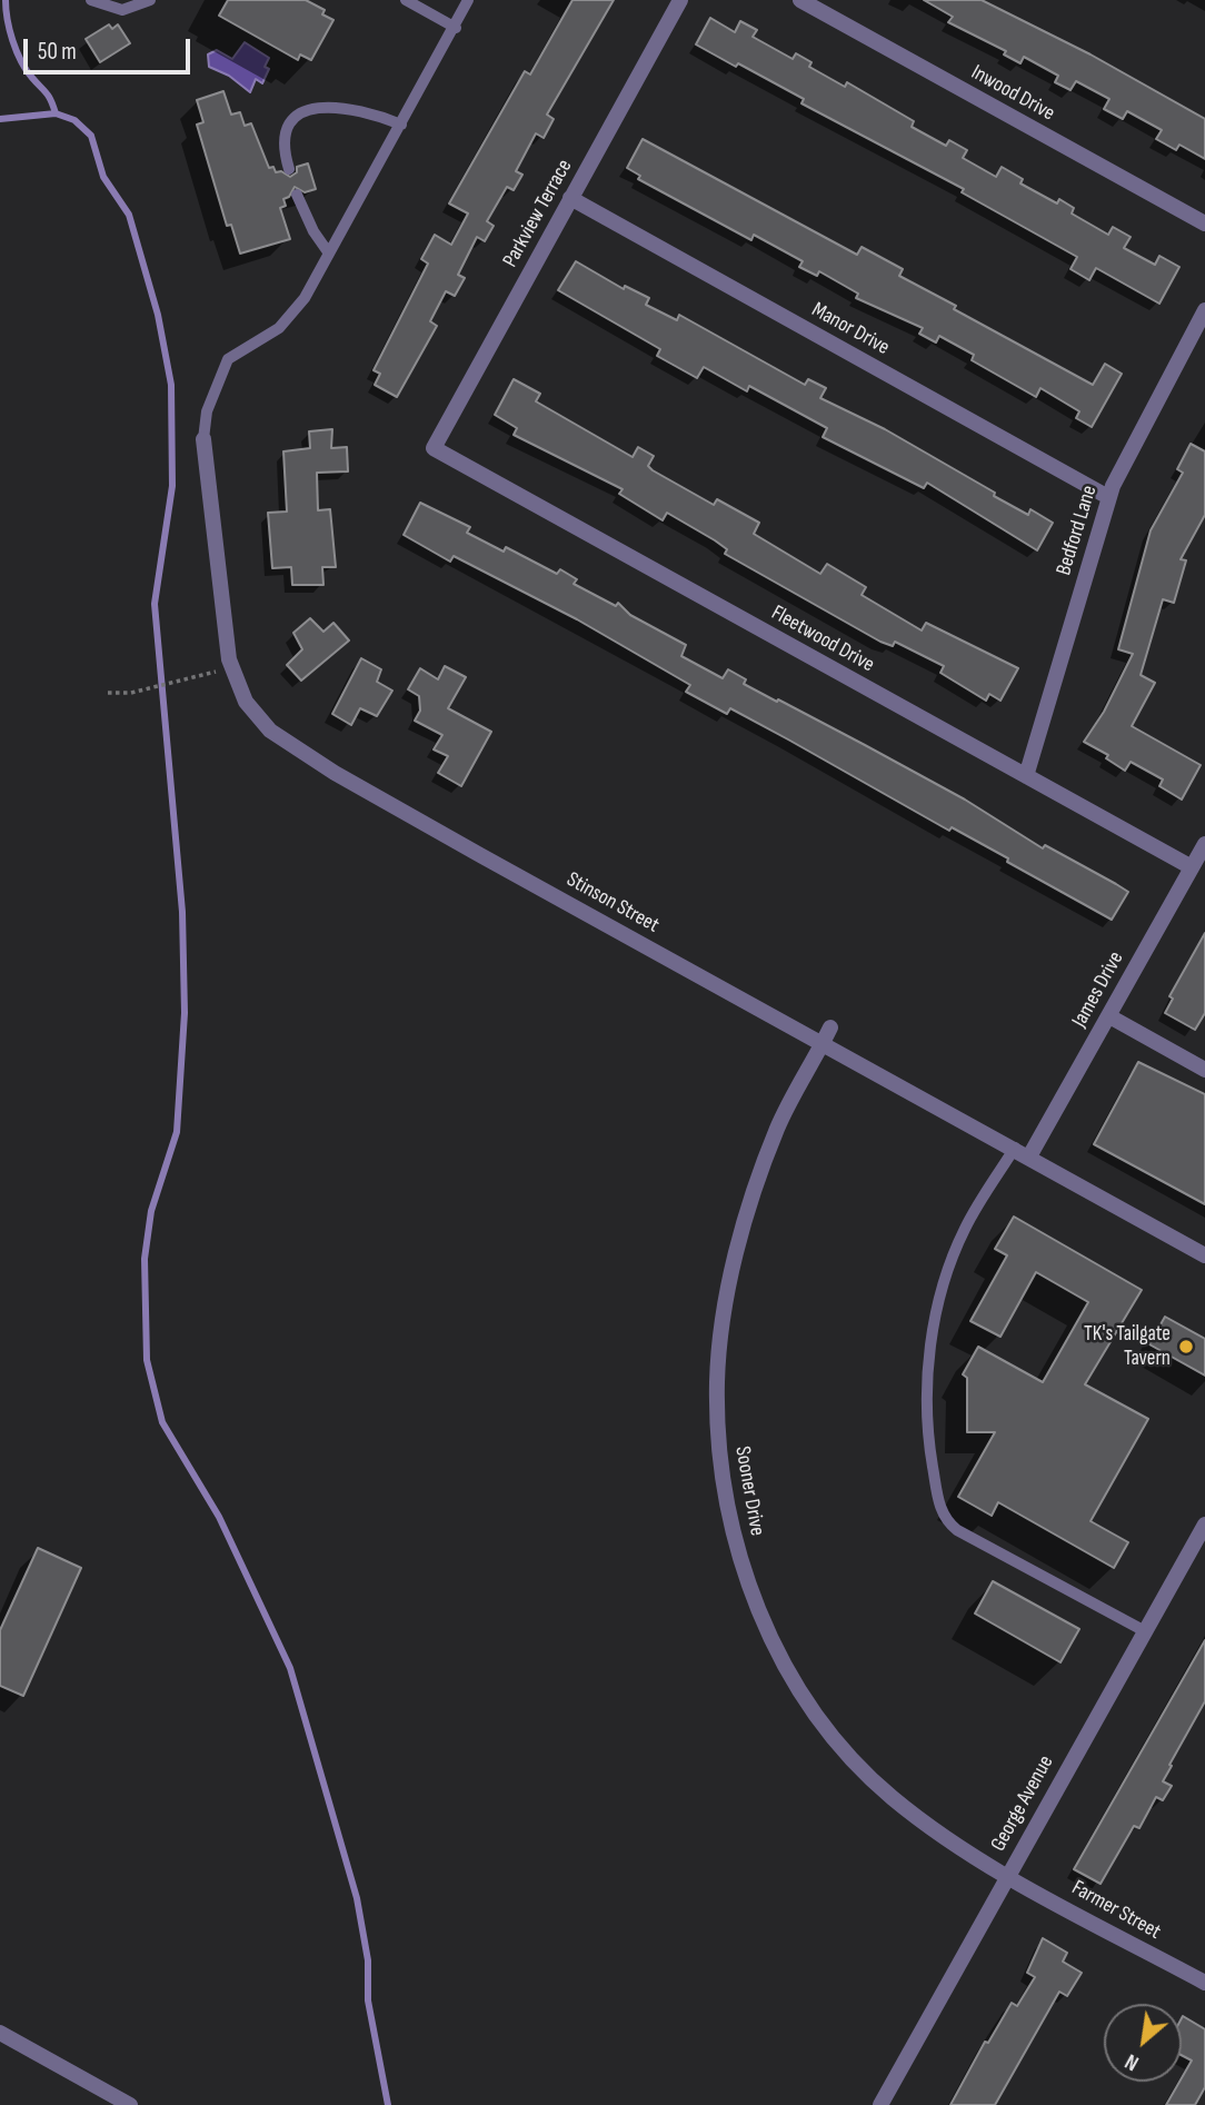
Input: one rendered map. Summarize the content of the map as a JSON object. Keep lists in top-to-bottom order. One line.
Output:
{"streets":{"street":["Inwood Drive","Parkview Terrace","Manor Drive","Bedford Lane","Fleetwood Drive","Stinson Street","James Drive","Sooner Drive","George Avenue","Farmer Street"]},"crossings":[["Parkview Terrace","Manor Drive"],["Parkview Terrace","Fleetwood Drive"],["Manor Drive","Bedford Lane"],["Bedford Lane","Fleetwood Drive"],["Fleetwood Drive","James Drive"],["Stinson Street","James Drive"],["Stinson Street","Sooner Drive"],["Sooner Drive","George Avenue"],["Sooner Drive","Farmer Street"],["George Avenue","Farmer Street"]],"places":["TK's Tailgate Tavern"],"scale_bar":"50 m","north":"bottom left"}
